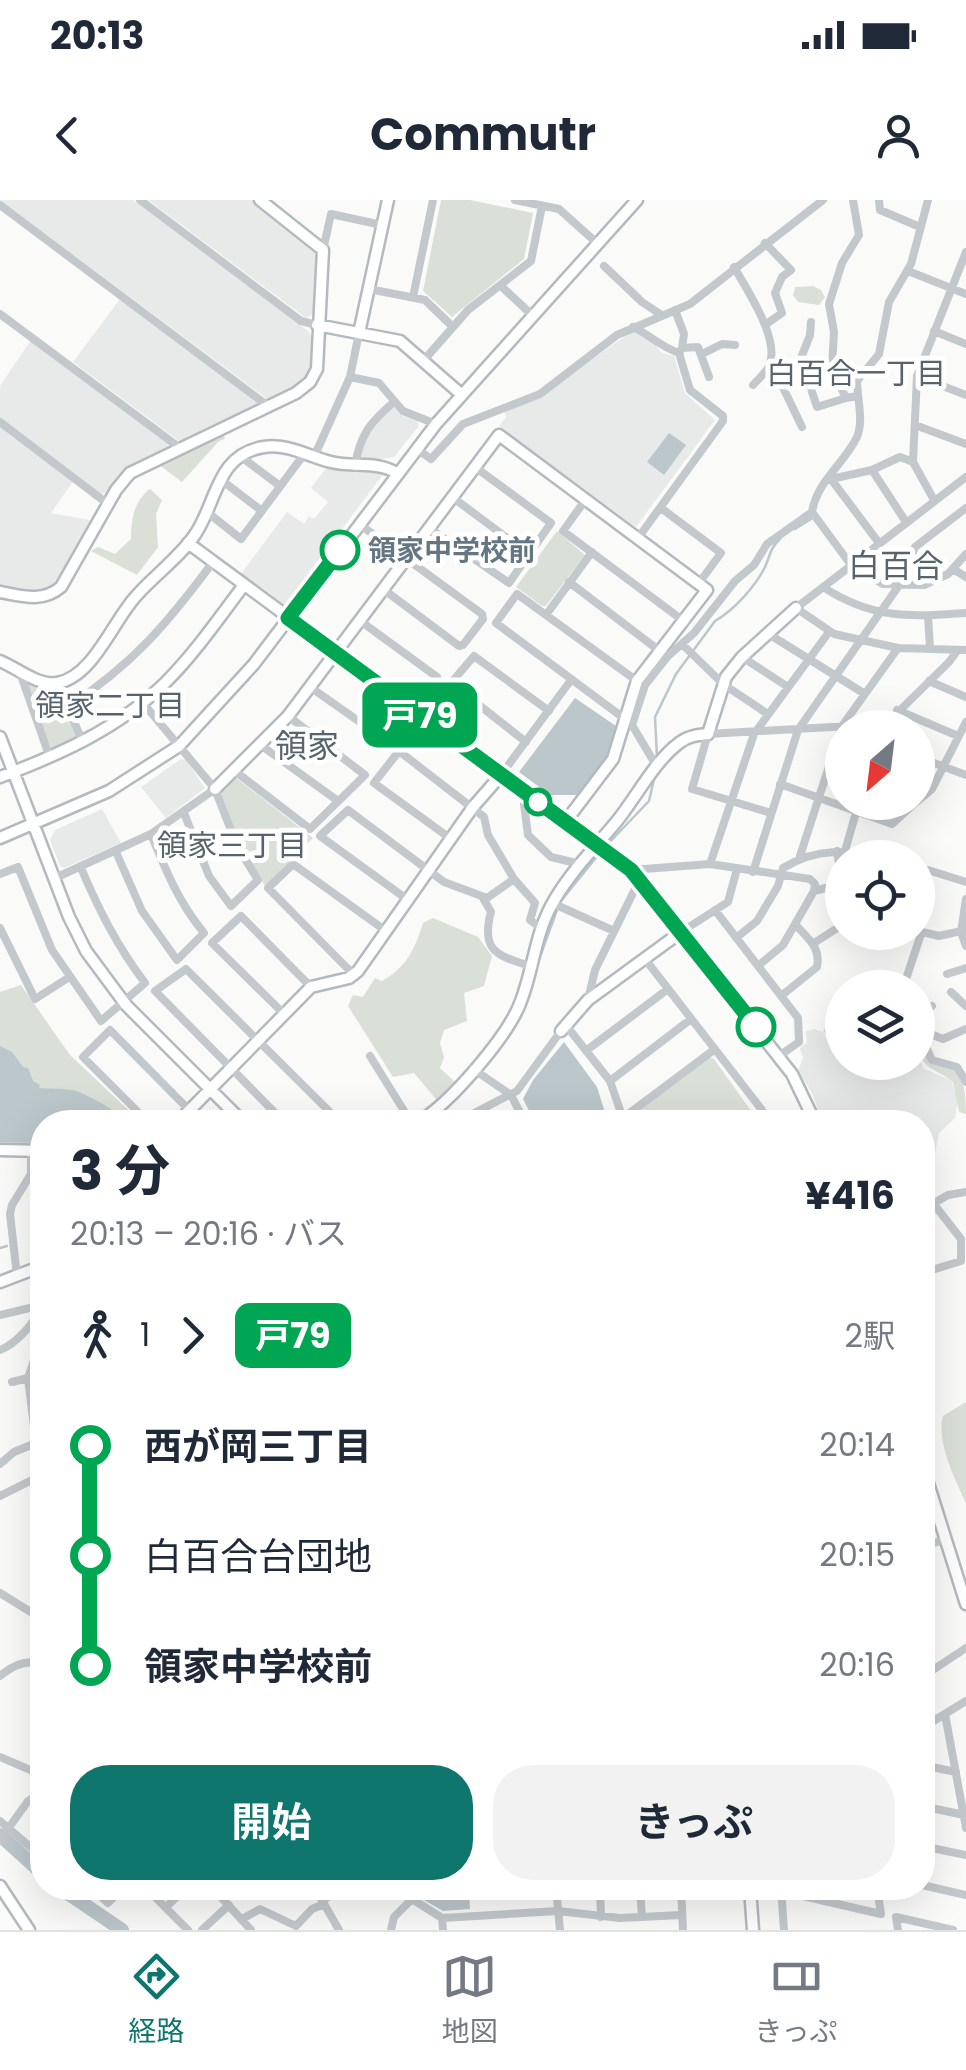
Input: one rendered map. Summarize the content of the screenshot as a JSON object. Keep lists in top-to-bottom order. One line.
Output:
{"districts":["白百合一丁目","白百合","領家二丁目","領家","領家三丁目"],"places":["領家中学校前"],"lines":["bus line 戸79"],"north":"bottom left","page":{"status":"20:13","header":"Commutr","on_map":"戸79","heading":["3 分","20:13 – 20:16 · バス","¥416"],"legs":["1","戸79","2駅"],"list":[{"name":"西が岡三丁目","value":"20:14"},{"name":"白百合台団地","value":"20:15"},{"name":"領家中学校前","value":"20:16"}],"buttons":["開始","きっぷ"],"tabs":["経路","地図","きっぷ"]}}
